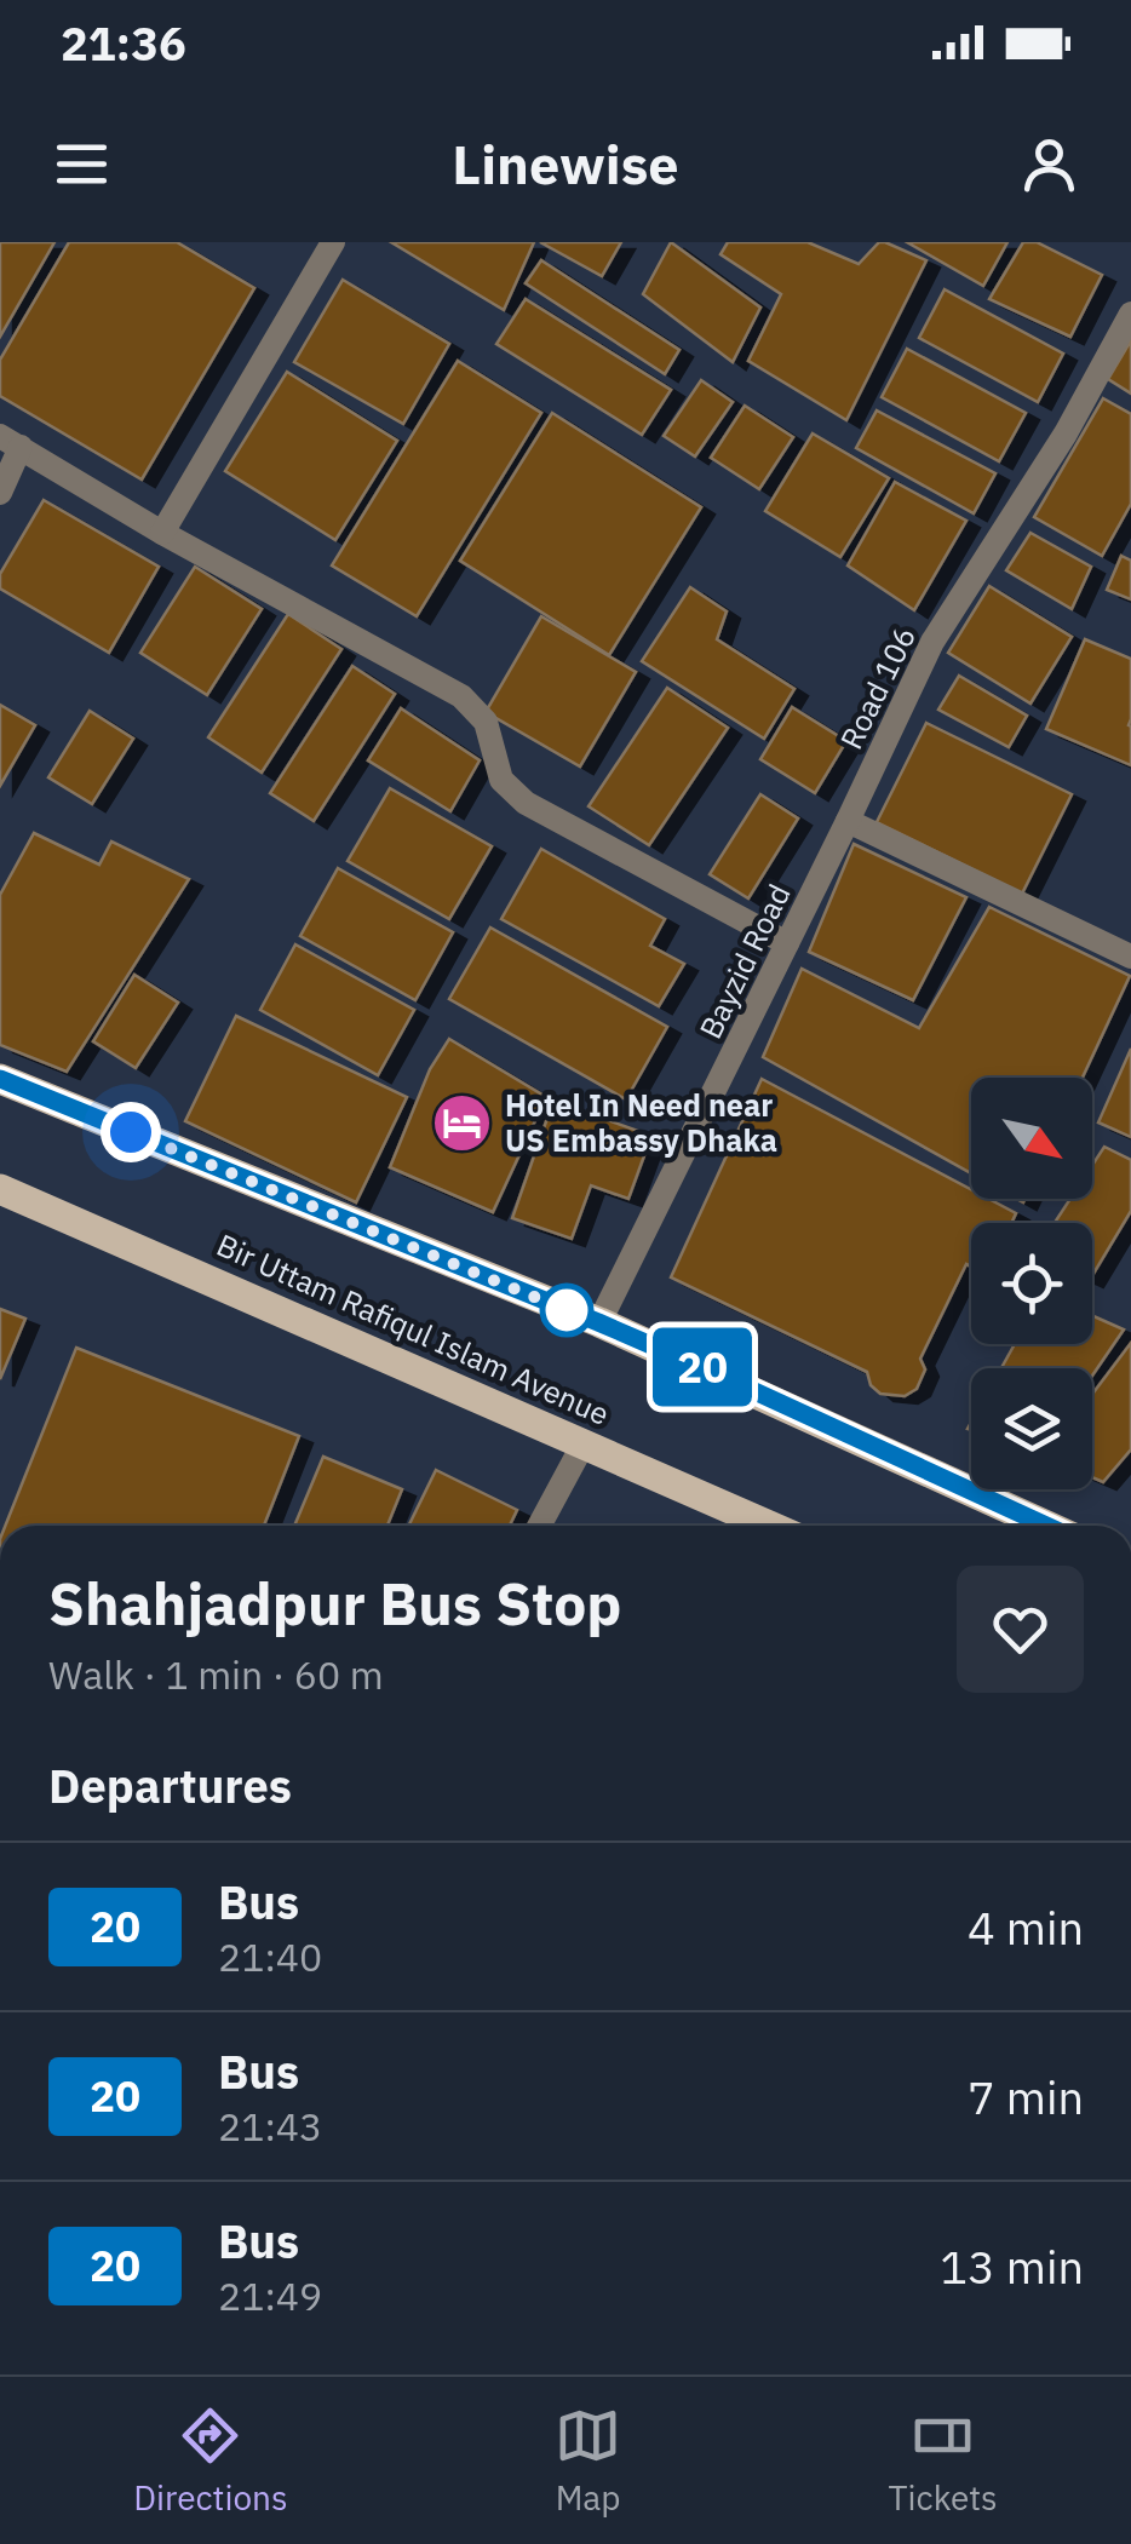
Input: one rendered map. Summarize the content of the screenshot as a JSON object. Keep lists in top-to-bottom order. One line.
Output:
{"streets":{"main road":["Bir Uttam Rafiqul Islam Avenue"],"street":["Road 106","Bayzid Road"]},"crossings":[["Road 106","Bayzid Road"]],"places":{"hotel":["Hotel In Need near US Embassy Dhaka"]},"lines":["bus line 20"],"north":"bottom right","page":{"status":"21:36","header":"Linewise","on_map":"20","heading":[["Shahjadpur Bus Stop","Walk · 1 min · 60 m"],"Departures"],"list":[{"mark":"20","name":"Bus","note":"21:40","value":"4 min"},{"mark":"20","name":"Bus","note":"21:43","value":"7 min"},{"mark":"20","name":"Bus","note":"21:49","value":"13 min"}],"tabs":["Directions","Map","Tickets"]}}
